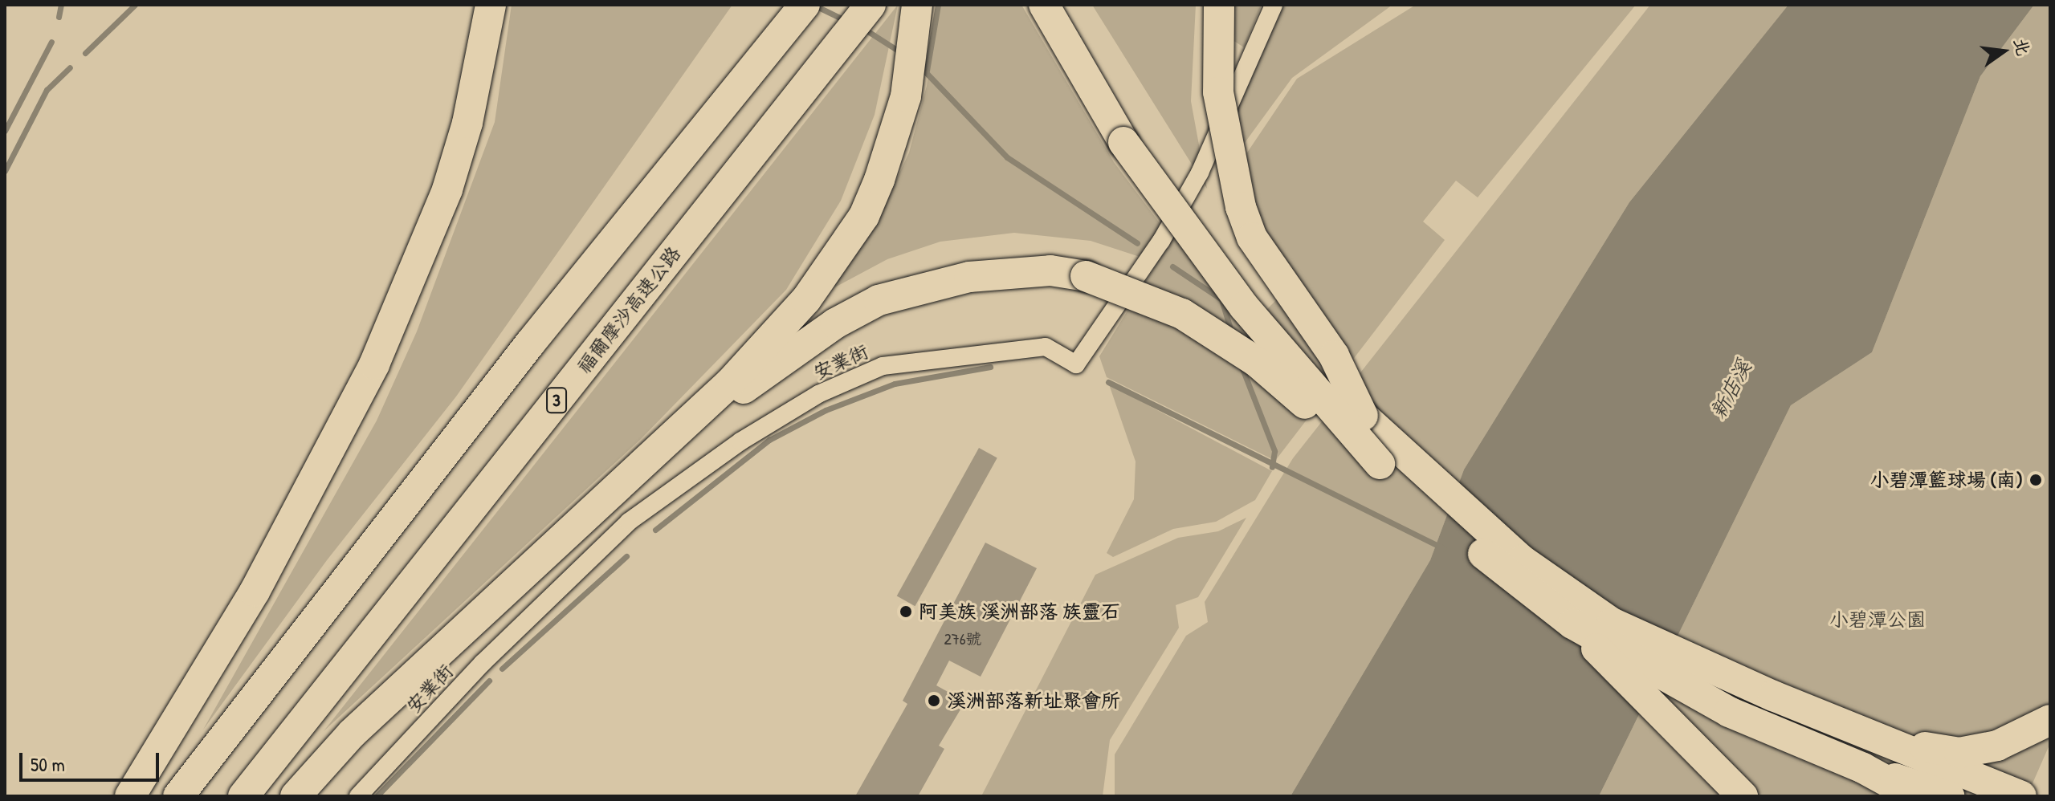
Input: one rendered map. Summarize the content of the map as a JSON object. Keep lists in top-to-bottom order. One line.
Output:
{"streets":{"highway":["福爾摩沙高速公路","3"],"street":["安業街"]},"water":["新店溪"],"parks":["小碧潭公園"],"places":["小碧潭籃球場 (南)","阿美族 溪洲部落 族靈石","溪洲部落新址聚會所"],"house_numbers":["276號"],"scale_bar":"50 m","north":"right"}
